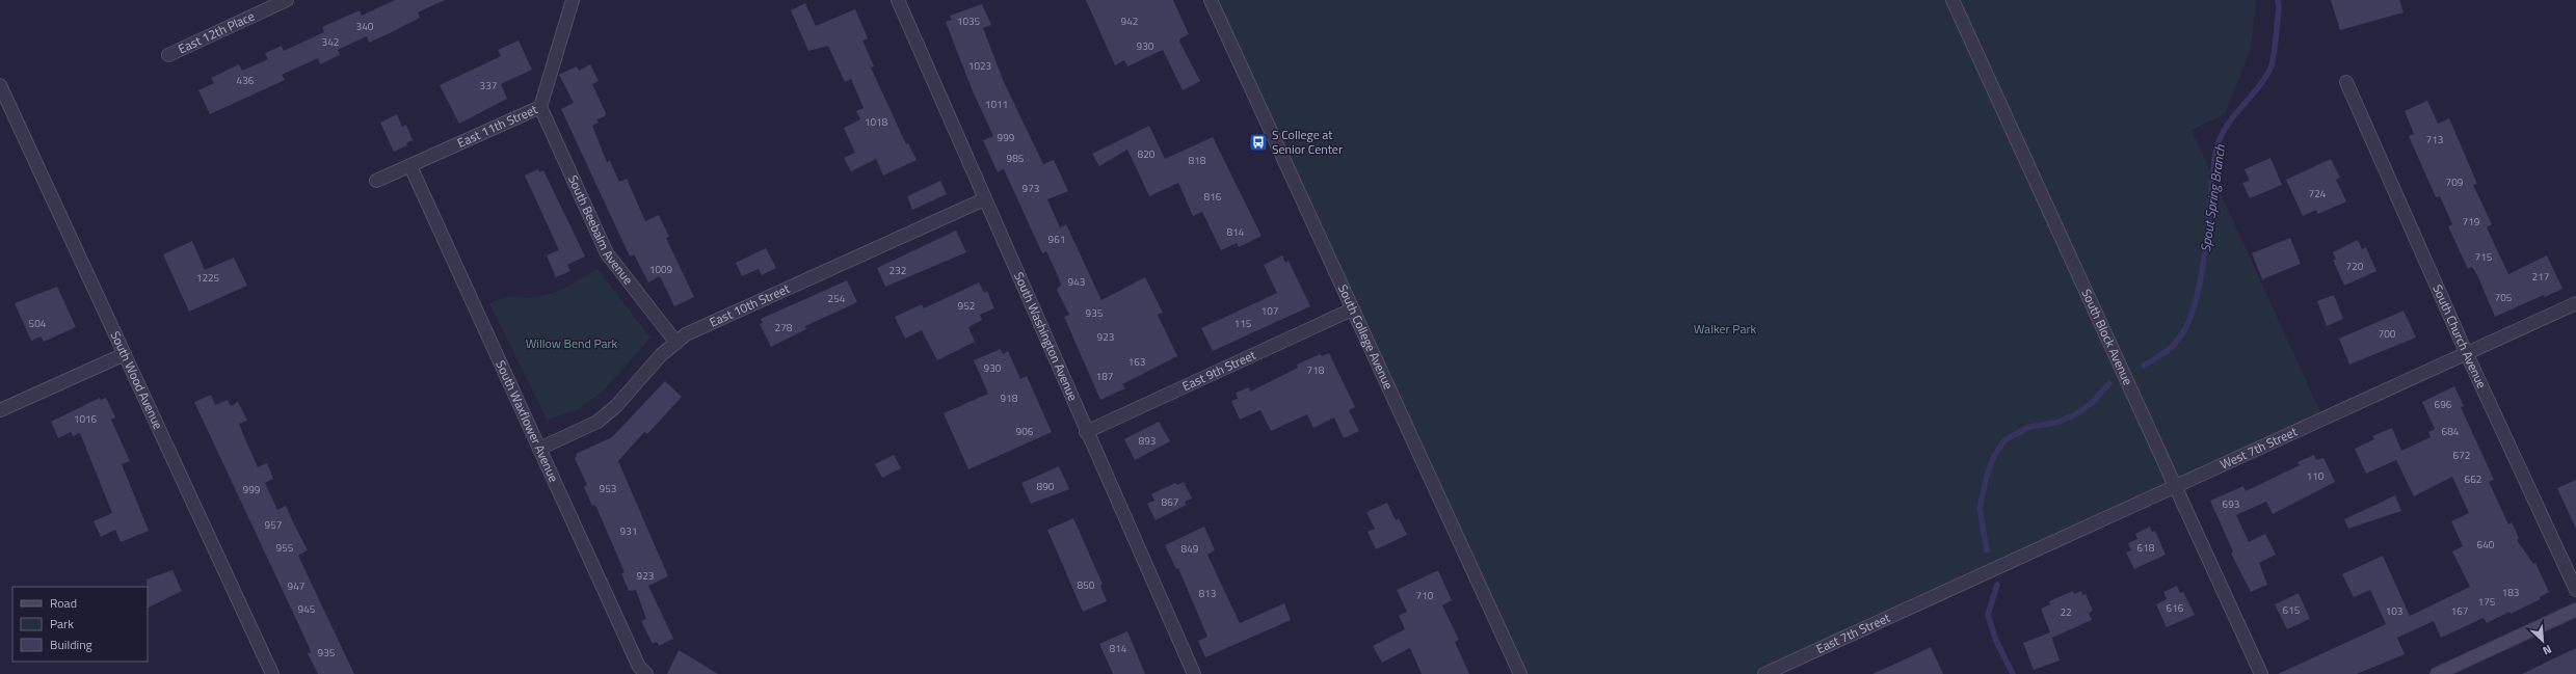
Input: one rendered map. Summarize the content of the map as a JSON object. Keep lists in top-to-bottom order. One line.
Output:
{"streets":{"street":["East 12th Place","East 11th Street","South Beebalm Avenue","East 10th Street","South Block Avenue","South Church Avenue","South Washington Avenue","South College Avenue","East 9th Street","South Wood Avenue","South Waxflower Avenue","West 7th Street","East 7th Street"]},"crossings":[["East 11th Street","South Beebalm Avenue"],["East 11th Street","South Waxflower Avenue"],["South Beebalm Avenue","East 10th Street"],["East 10th Street","South Washington Avenue"],["East 10th Street","South Waxflower Avenue"],["South Block Avenue","West 7th Street"],["South Church Avenue","West 7th Street"],["South Washington Avenue","East 9th Street"],["South College Avenue","East 9th Street"],["West 7th Street","East 7th Street"]],"water":["Spout Spring Branch"],"parks":["Walker Park","Willow Bend Park"],"places":{"bus stop":["S College at Senior Center"]},"house_numbers":["1035","942","340","342","930","1023","436","337","1011","1018","999","713","820","985","818","709","973","724","816","719","814","961","715","720","1009","232","217","1225","943","705","254","952","107","935","504","115","278","700","923","163","930","718","187","918","696","1016","906","684","893","672","110","662","890","953","999","867","693","957","931","640","955","618","849","923","850","947","183","813","710","175","616","945","615","103","167","22","814","935"],"legend":["Road","Park","Building"],"north":"bottom right"}
